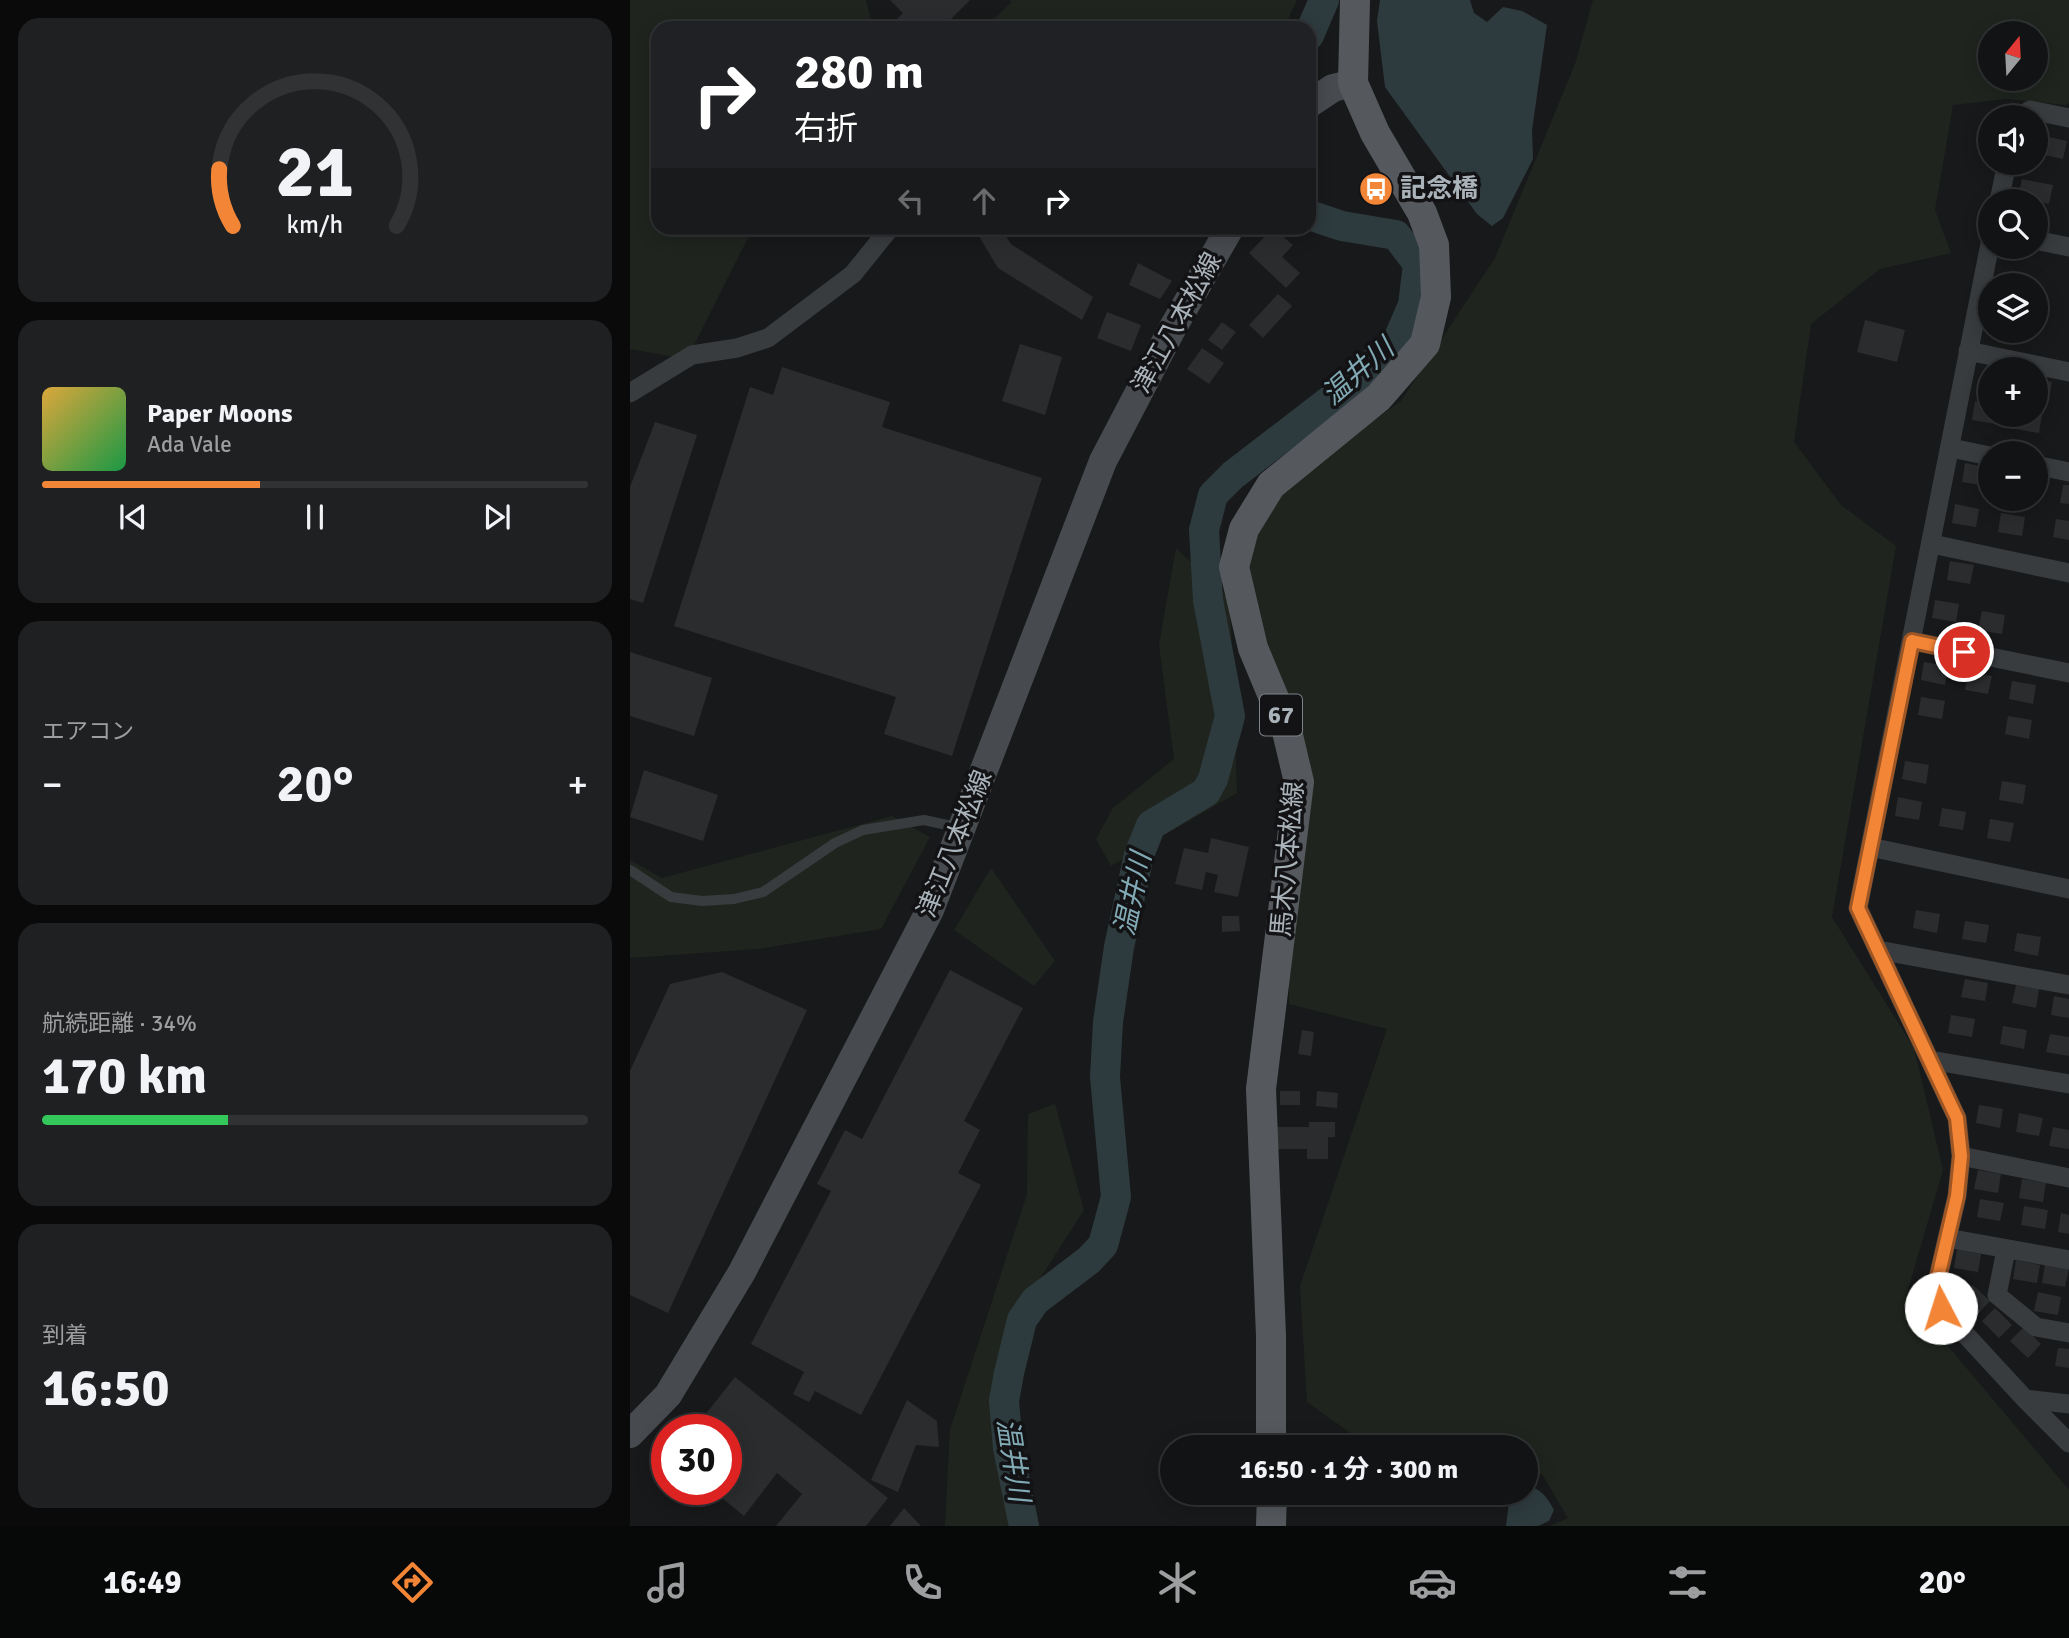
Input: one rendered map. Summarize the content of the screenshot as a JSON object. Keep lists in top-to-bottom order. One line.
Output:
{"streets":{"main road":["津江八本松線","67","馬木八本松線"]},"water":["温井川"],"places":{"bus stop":["記念橋"]},"north":"top","page":{"map_buttons":["+","−"],"turn":["280 m","右折"],"song":["Paper Moons","Ada Vale"],"tile":["エアコン",["航続距離 · 34%","170 km"],["到着","16:50"]],"heat":["−","20°","+"],"limit":"30","trip":"16:50 · 1 分 · 300 m","tabs":["16:49","20°"],"gauge":["21","km/h"]}}
